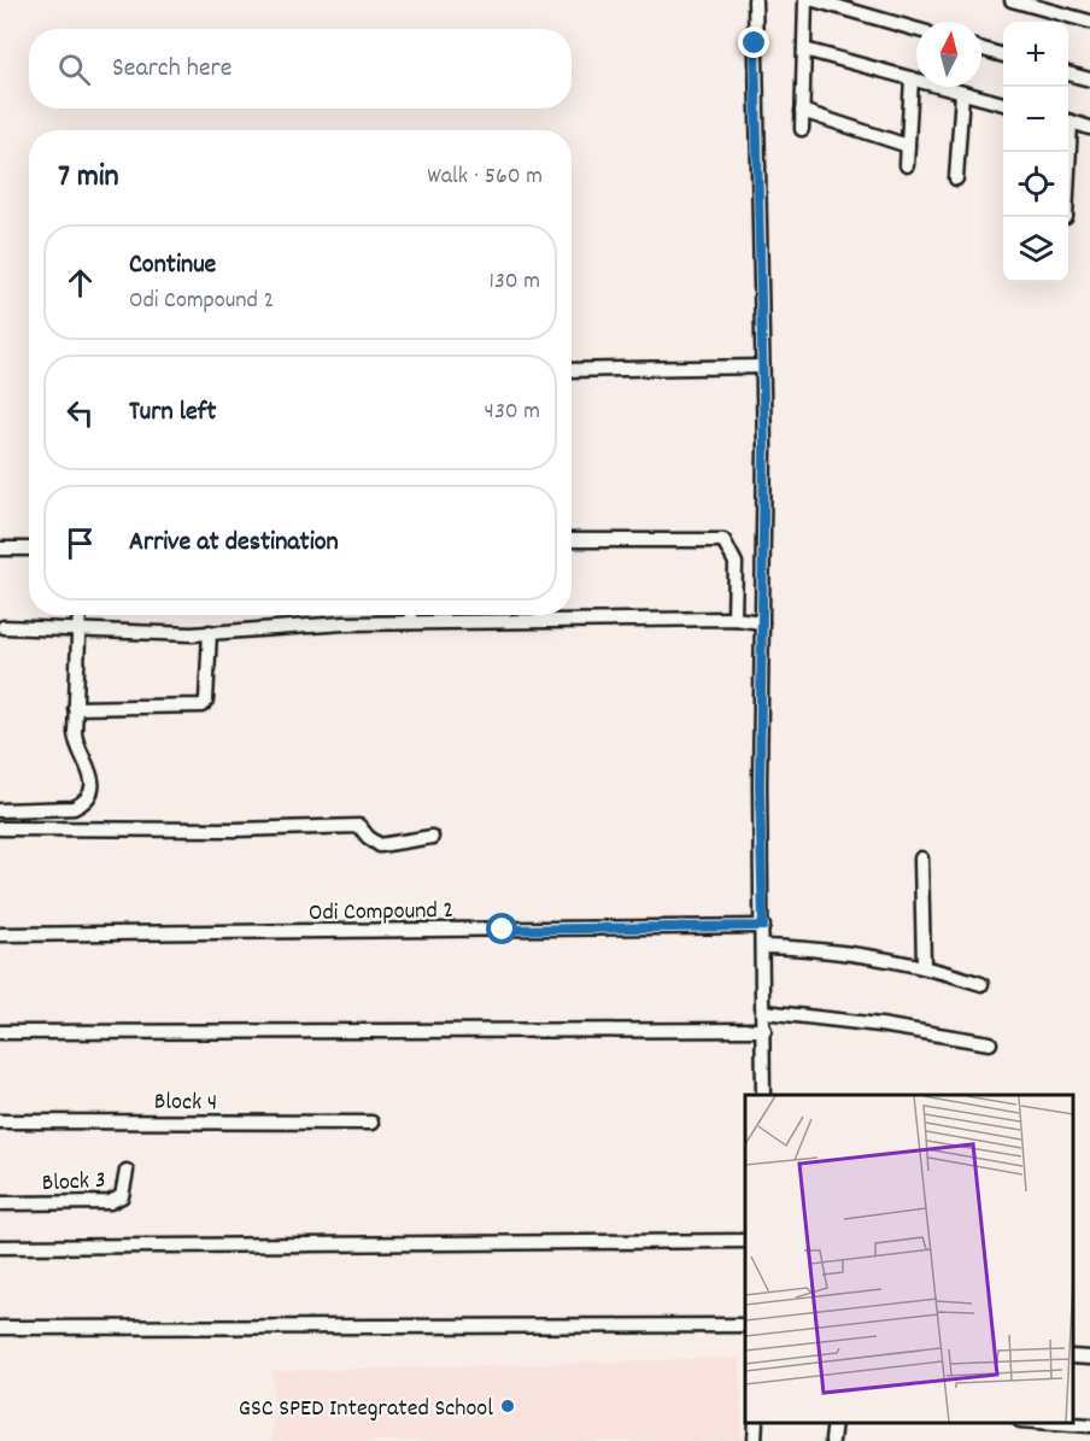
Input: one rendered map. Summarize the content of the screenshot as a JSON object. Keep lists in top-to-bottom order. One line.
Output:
{"streets":{"street":["Odi Compound 2","Block 4","Block 3"]},"places":["GSC SPED Integrated School"],"north":"top","page":{"map_buttons":["+","−"],"search":"Search here","heading":["7 min","Walk · 560 m"],"list":[["Continue","Odi Compound 2","130 m"],["Turn left","430 m"],"Arrive at destination"]}}
